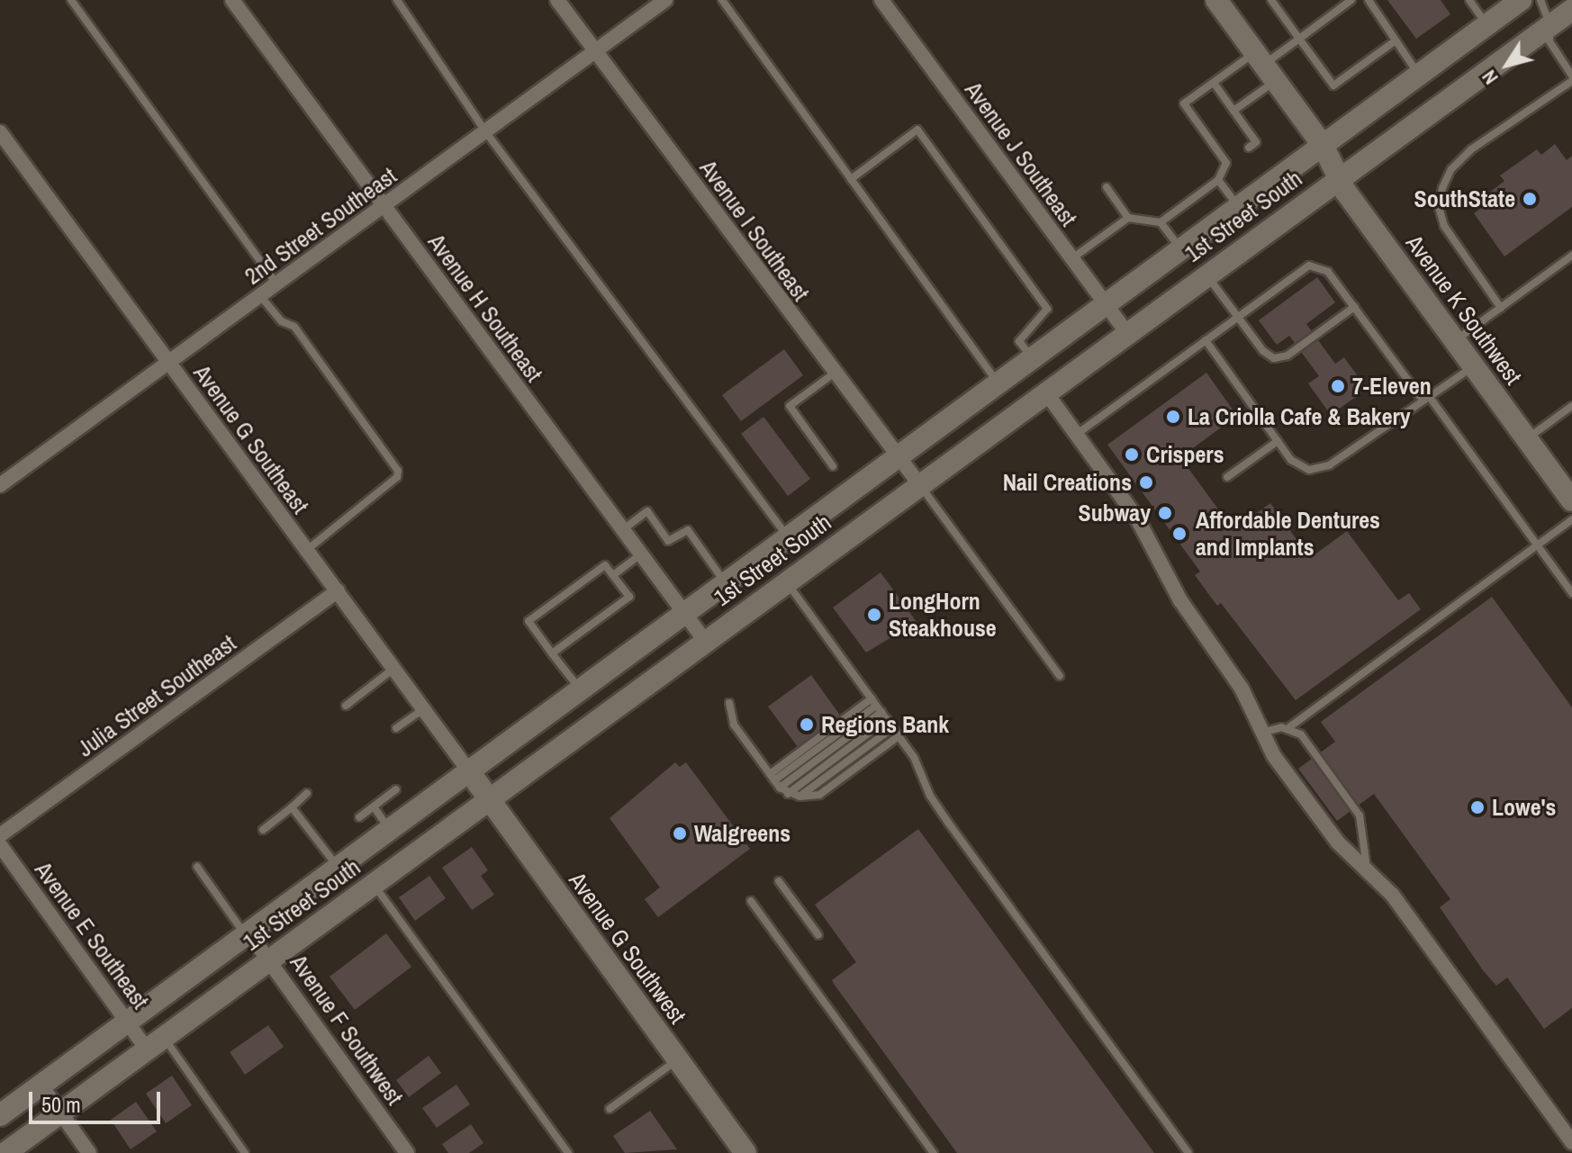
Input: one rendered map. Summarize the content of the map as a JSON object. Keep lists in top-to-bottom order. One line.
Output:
{"streets":{"main road":["1st Street South","Avenue K Southwest","Avenue G Southwest"],"street":["Avenue J Southeast","2nd Street Southeast","Avenue I Southeast","Avenue H Southeast","Avenue G Southeast","Julia Street Southeast","Avenue E Southeast","Avenue F Southwest"]},"crossings":[["Avenue J Southeast","1st Street South"],["1st Street South","Avenue I Southeast"],["1st Street South","Avenue H Southeast"],["1st Street South","Avenue K Southwest"],["1st Street South","Avenue G Southeast"],["1st Street South","Avenue E Southeast"],["1st Street South","Avenue G Southwest"],["1st Street South","Avenue F Southwest"],["2nd Street Southeast","Avenue I Southeast"],["2nd Street Southeast","Avenue H Southeast"],["2nd Street Southeast","Avenue G Southeast"],["Avenue G Southeast","Julia Street Southeast"],["Avenue G Southeast","Avenue G Southwest"]],"places":["SouthState","7-Eleven","La Criolla Cafe & Bakery","Crispers","Nail Creations","Subway","Affordable Dentures and Implants","LongHorn Steakhouse","Regions Bank","Lowe's","Walgreens"],"scale_bar":"50 m","north":"bottom left"}
